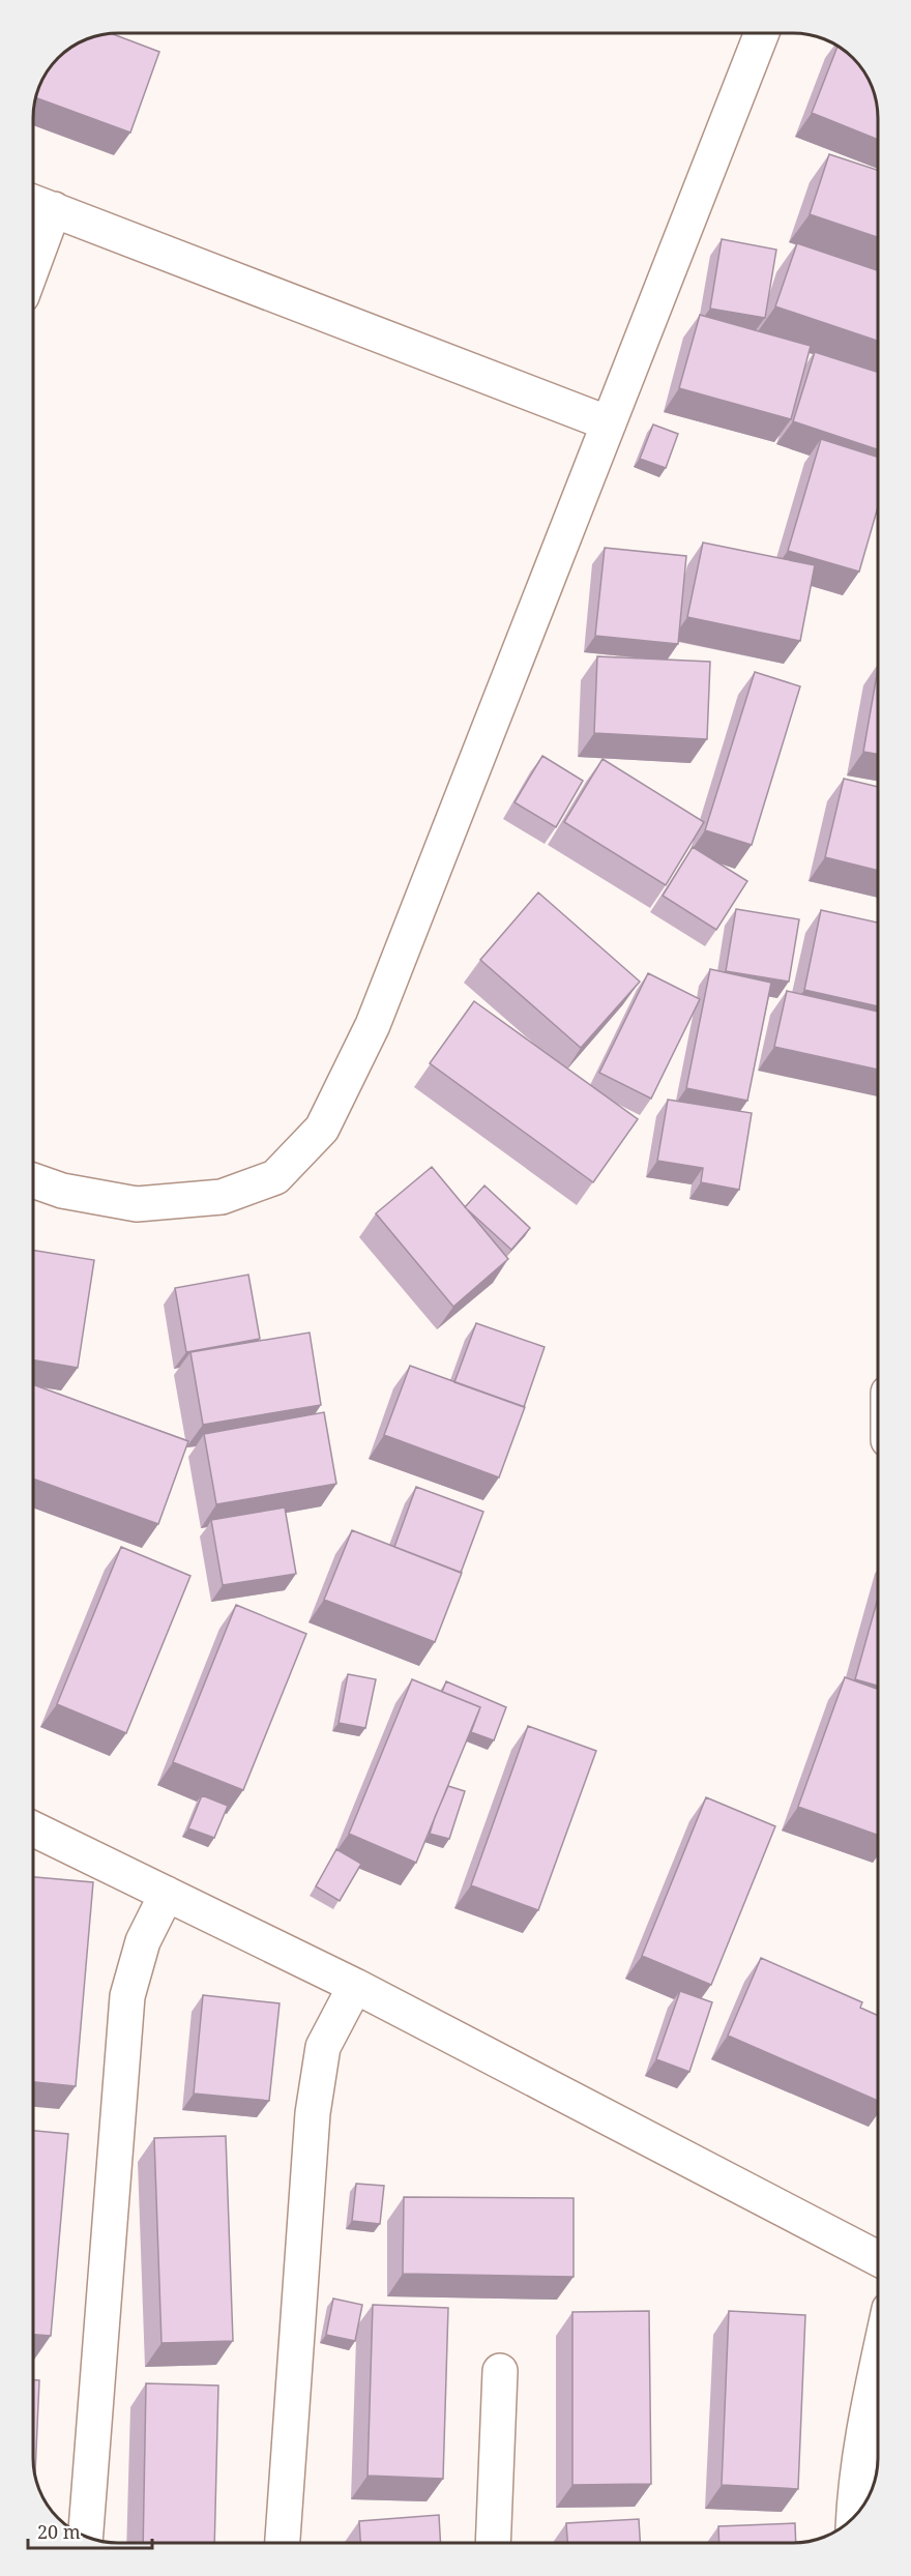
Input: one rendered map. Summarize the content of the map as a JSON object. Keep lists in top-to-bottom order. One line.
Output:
{"scale_bar":"20 m"}
